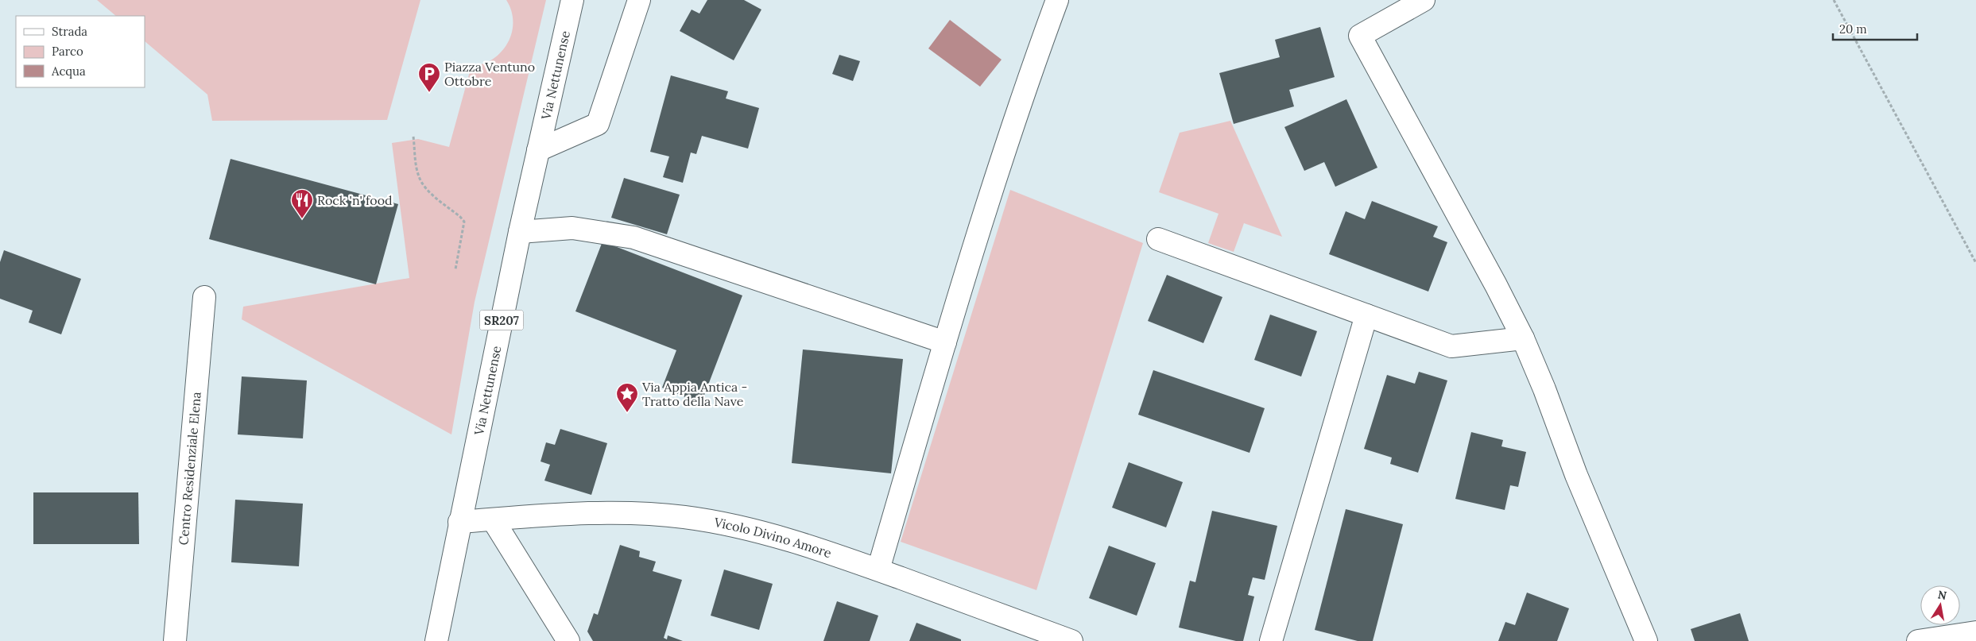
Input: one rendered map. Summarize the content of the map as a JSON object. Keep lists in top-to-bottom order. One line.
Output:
{"streets":{"street":["Via Nettunense","SR207","Centro Residenziale Elena","Vicolo Divino Amore"]},"crossings":[["Via Nettunense","Vicolo Divino Amore"]],"places":{"parking":["Piazza Ventuno Ottobre"],"restaurant":["Rock 'n' food"],"place":["Via Appia Antica - Tratto della Nave"]},"legend":["Strada","Parco","Acqua"],"scale_bar":"20 m","north":"top"}
